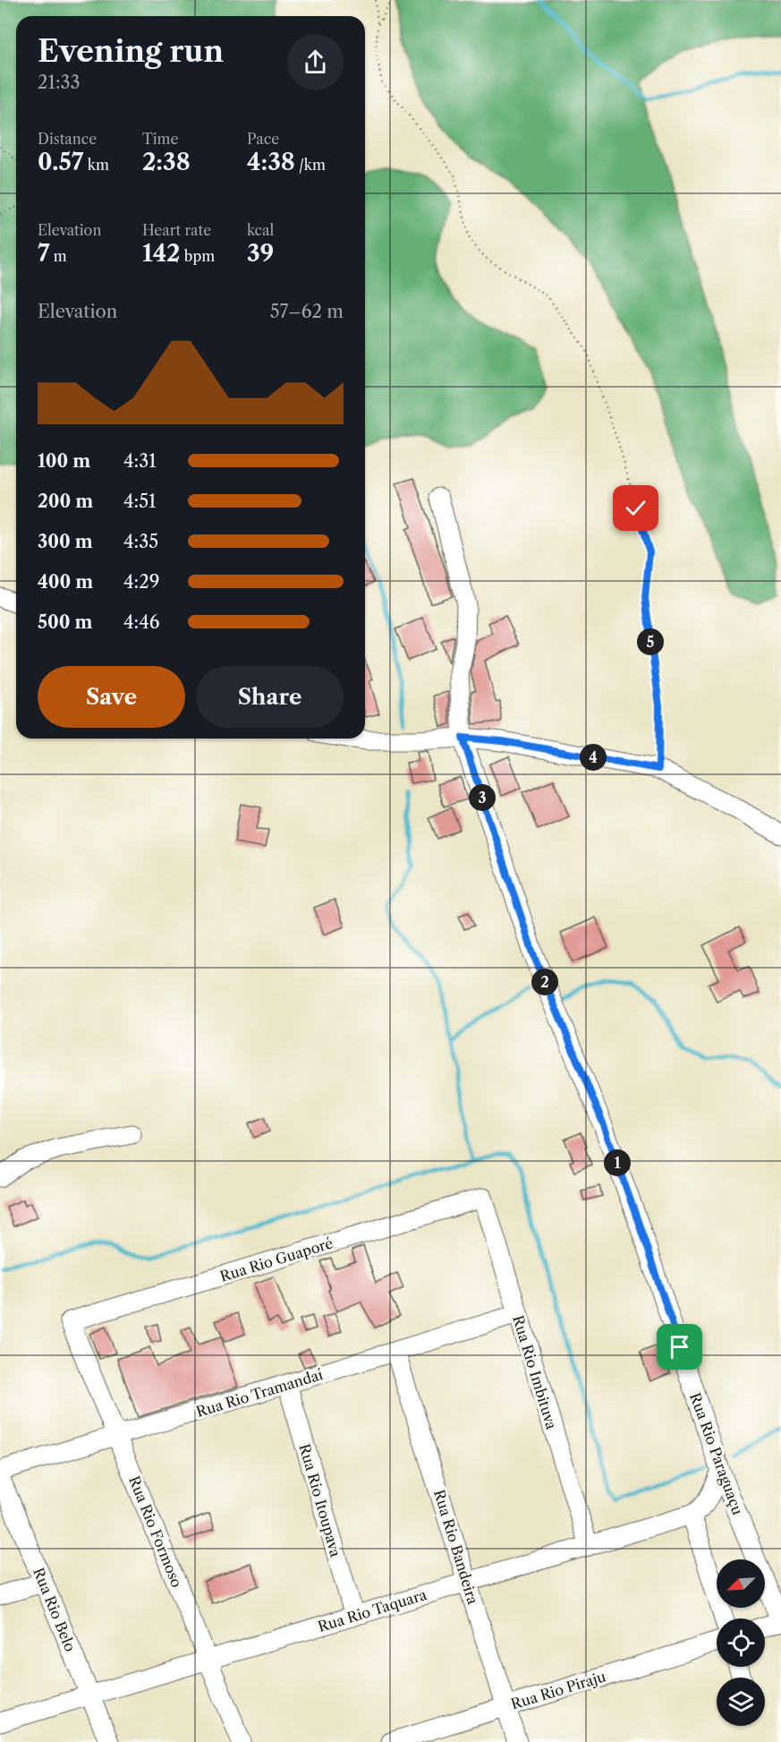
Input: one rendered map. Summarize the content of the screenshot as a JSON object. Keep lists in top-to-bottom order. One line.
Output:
{"streets":{"street":["Rua Rio Guaporé","Rua Rio Imbituva","Rua Rio Tramandaí","Rua Rio Paraguaçu","Rua Rio Itoupava","Rua Rio Formoso","Rua Rio Bandeira","Rua Rio Belo","Rua Rio Taquara","Rua Rio Piraju"]},"crossings":[["Rua Rio Guaporé","Rua Rio Imbituva"],["Rua Rio Guaporé","Rua Rio Formoso"],["Rua Rio Imbituva","Rua Rio Tramandaí"],["Rua Rio Imbituva","Rua Rio Taquara"],["Rua Rio Tramandaí","Rua Rio Itoupava"],["Rua Rio Tramandaí","Rua Rio Formoso"],["Rua Rio Tramandaí","Rua Rio Bandeira"],["Rua Rio Paraguaçu","Rua Rio Taquara"],["Rua Rio Itoupava","Rua Rio Taquara"],["Rua Rio Formoso","Rua Rio Taquara"],["Rua Rio Bandeira","Rua Rio Taquara"],["Rua Rio Bandeira","Rua Rio Piraju"],["Rua Rio Belo","Rua Rio Taquara"]],"north":"bottom left","page":{"heading":["Evening run","21:33"],"stats":[["Distance","0.57 km"],["Time","2:38"],["Pace","4:38 /km"],["Elevation","7 m"],["Heart rate","142 bpm"],["kcal","39"]],"chart":["Elevation","57–62 m"],"list":[{"name":"100 m","note":"4:31"},{"name":"200 m","note":"4:51"},{"name":"300 m","note":"4:35"},{"name":"400 m","note":"4:29"},{"name":"500 m","note":"4:46"}],"pins":["5","4","3","2","1"],"buttons":["Save","Share"]}}
